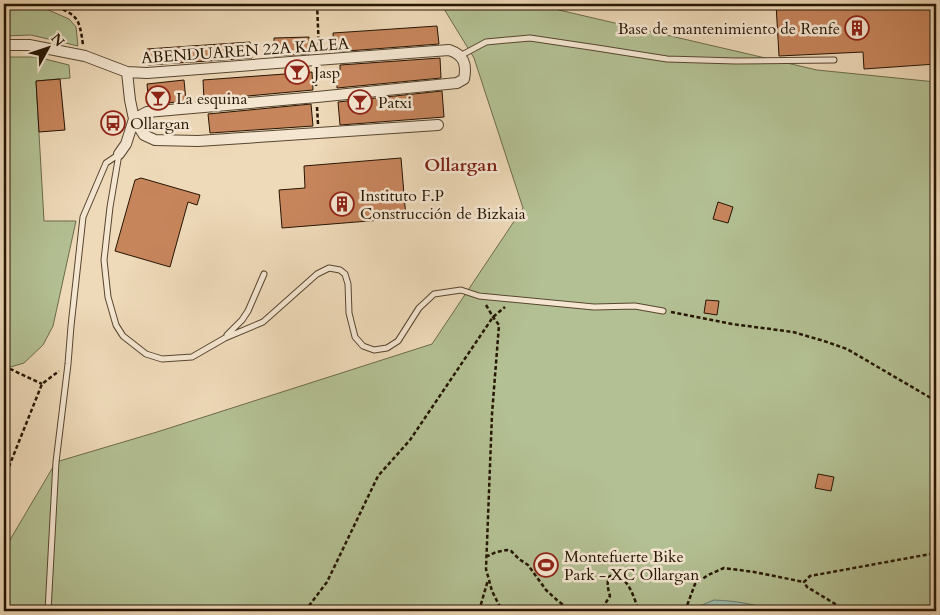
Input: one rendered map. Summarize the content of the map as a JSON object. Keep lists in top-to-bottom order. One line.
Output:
{"streets":{"street":["ABENDUAREN 22A KALEA"]},"districts":["Ollargan"],"places":{"building":["Base de mantenimiento de Renfe","Instituto F.P Construcción de Bizkaia"],"bar":["Jasp","La esquina","Patxi"],"bus stop":["Ollargan"],"sports":["Montefuerte Bike Park - XC Ollargan"]},"north":"top right"}
